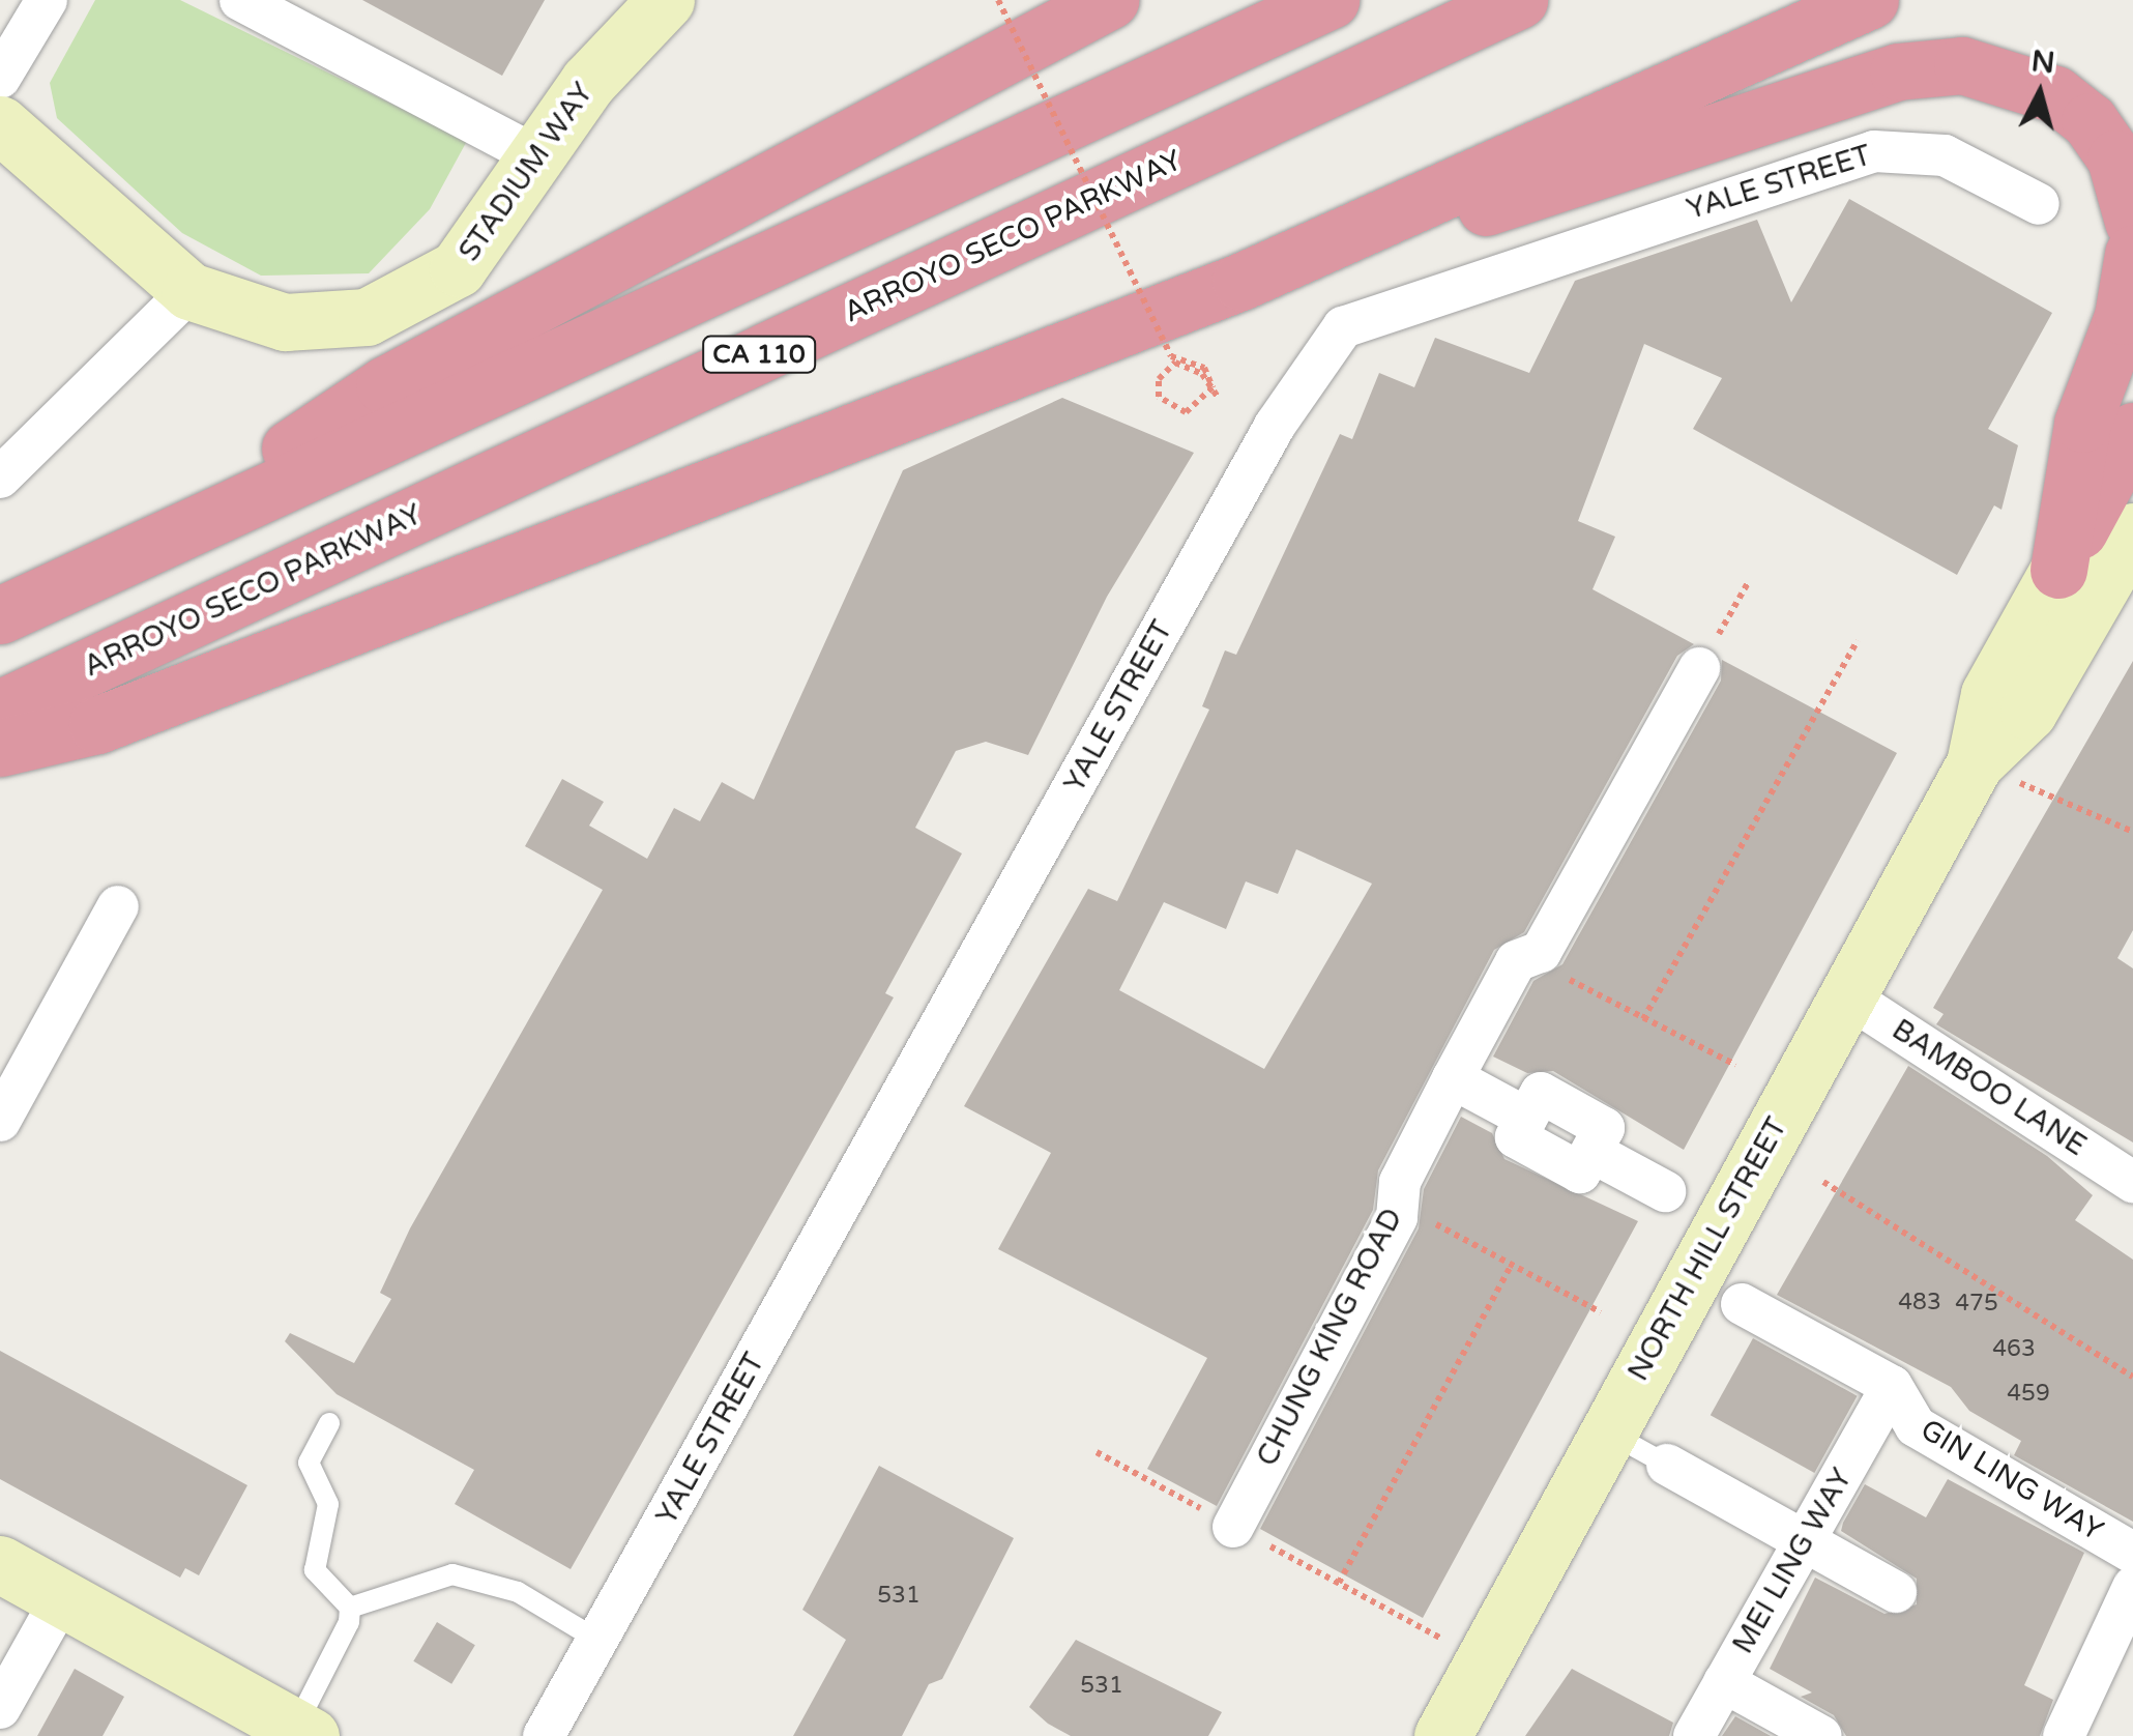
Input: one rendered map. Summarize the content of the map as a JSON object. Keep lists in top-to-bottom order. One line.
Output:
{"streets":{"highway":["ARROYO SECO PARKWAY","CA 110"],"main road":["STADIUM WAY","NORTH HILL STREET"],"street":["YALE STREET","BAMBOO LANE","CHUNG KING ROAD","GIN LING WAY","MEI LING WAY"]},"crossings":[["BAMBOO LANE","NORTH HILL STREET"],["GIN LING WAY","MEI LING WAY"]],"house_numbers":["483","475","463","459","531","531"],"north":"top"}
